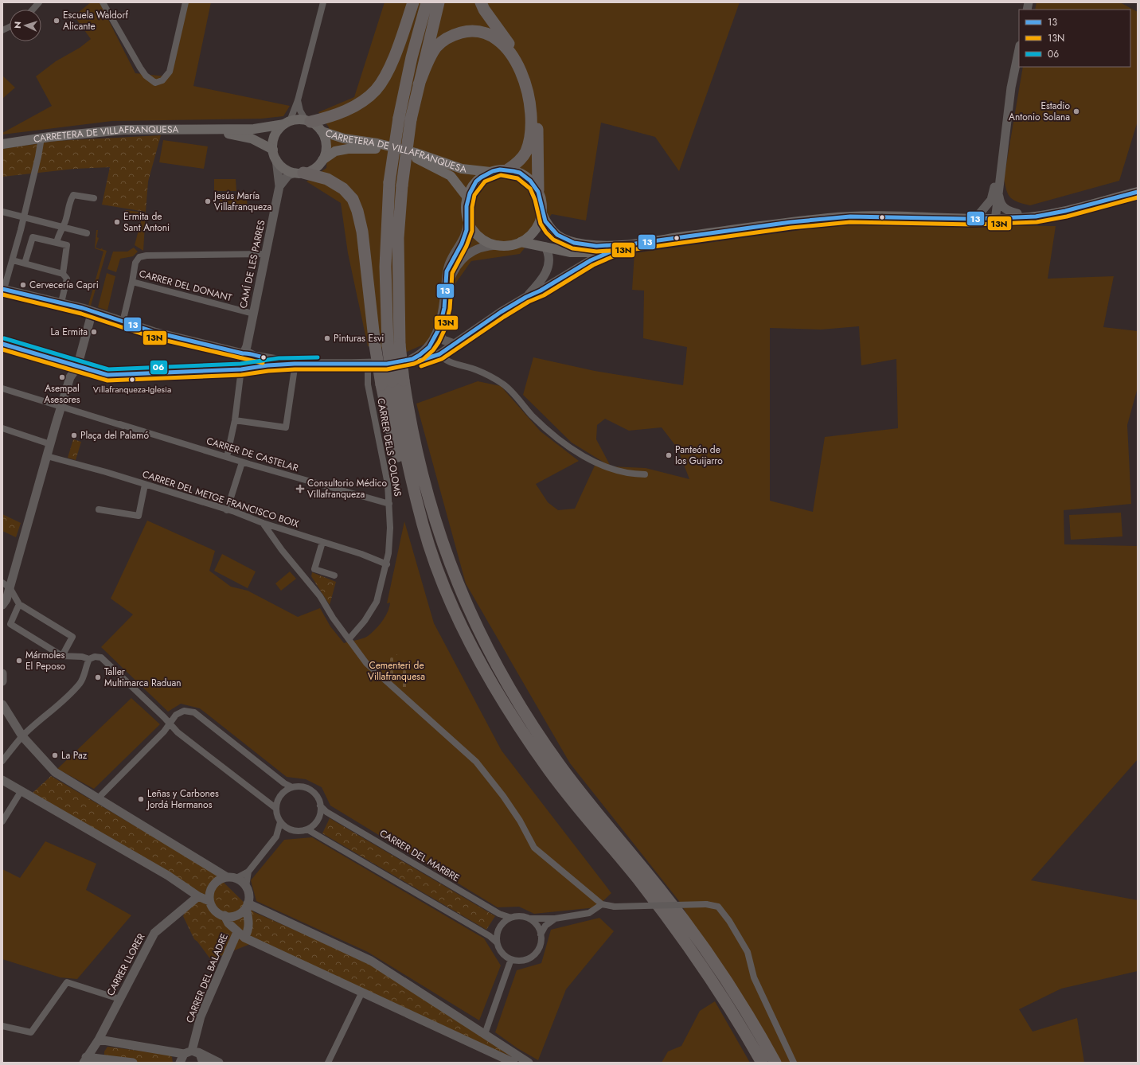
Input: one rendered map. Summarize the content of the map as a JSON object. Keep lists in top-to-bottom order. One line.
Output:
{"streets":{"main road":["CARRETERA DE VILLAFRANQUESA"],"street":["CAMÍ DE LES PARRES","CARRER DEL DONANT","CARRER DELS COLOMS","CARRER DE CASTELAR","CARRER DEL METGE FRANCISCO BOIX","CARRER DEL MARBRE","CARRER LLORER","CARRER DEL BALADRE"]},"crossings":[["CARRETERA DE VILLAFRANQUESA","CAMÍ DE LES PARRES"],["CAMÍ DE LES PARRES","CARRER DEL DONANT"],["CARRER DELS COLOMS","CARRER DE CASTELAR"],["CARRER DELS COLOMS","CARRER DEL METGE FRANCISCO BOIX"]],"parks":["Cementeri de Villafranquesa"],"places":{"other":["Escuela Waldorf Alicante","Estadio Antonio Solana","Jesús María Villafranqueza","Ermita de Sant Antoni","Cervecería Capri","La Ermita","Pinturas Esvi","Asempal Asesores","Villafranqueza-Iglesia","Plaça del Palamó","Panteón de los Guijarro","Mármoles El Peposo","Taller Multimarca Raduan","La Paz","Leñas y Carbones Jordá Hermanos"],"health":["Consultorio Médico Villafranqueza"]},"lines":["transit line 13","transit line 13N","transit line 06"],"legend":["13","13N","06"],"north":"left"}
